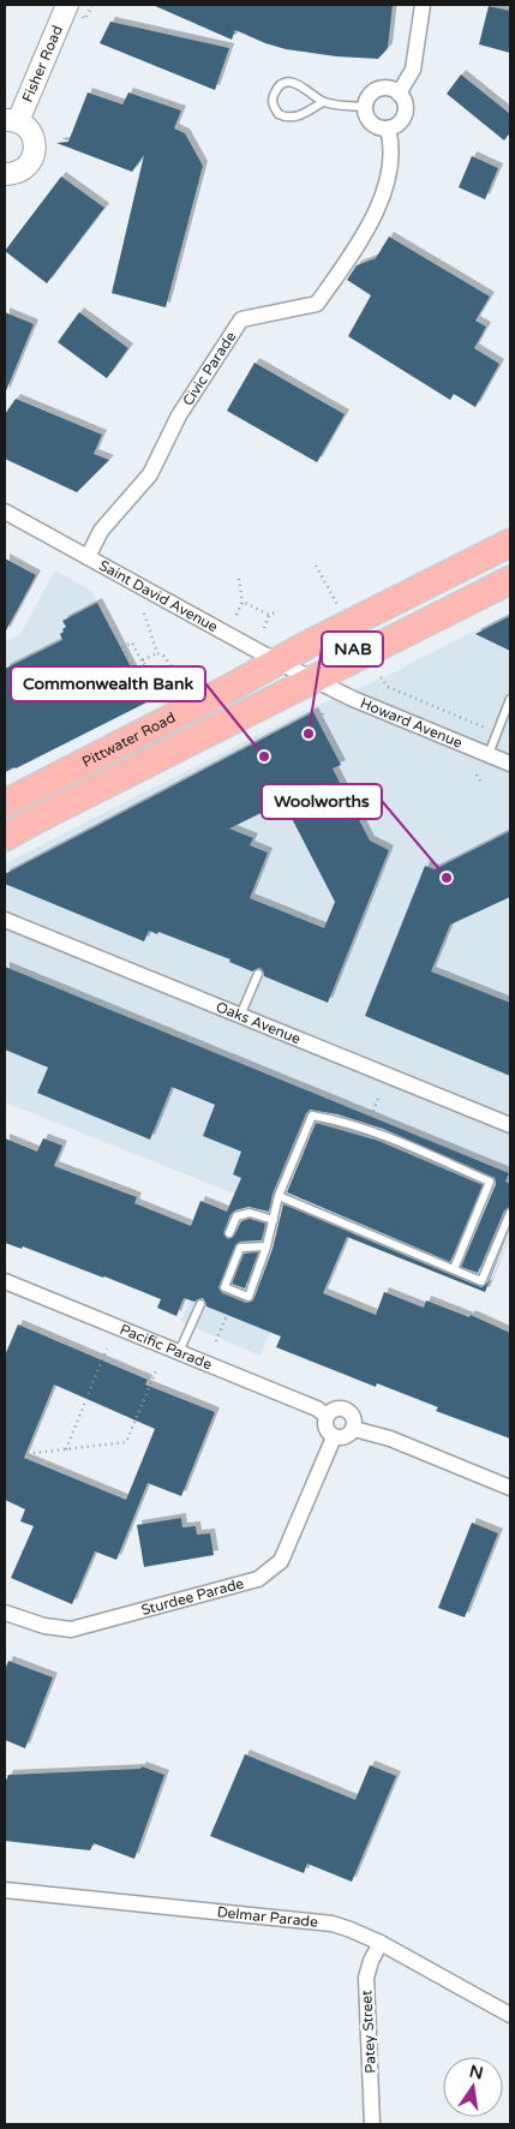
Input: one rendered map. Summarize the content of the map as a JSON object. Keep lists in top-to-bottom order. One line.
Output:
{"streets":{"highway":["Pittwater Road"],"main road":["Fisher Road"],"street":["Civic Parade","Saint David Avenue","Howard Avenue","Oaks Avenue","Pacific Parade","Sturdee Parade","Delmar Parade","Patey Street"]},"crossings":[["Civic Parade","Saint David Avenue"],["Saint David Avenue","Howard Avenue"],["Saint David Avenue","Pittwater Road"],["Howard Avenue","Pittwater Road"],["Pacific Parade","Sturdee Parade"],["Delmar Parade","Patey Street"]],"places":["NAB","Commonwealth Bank","Woolworths"],"north":"top"}
